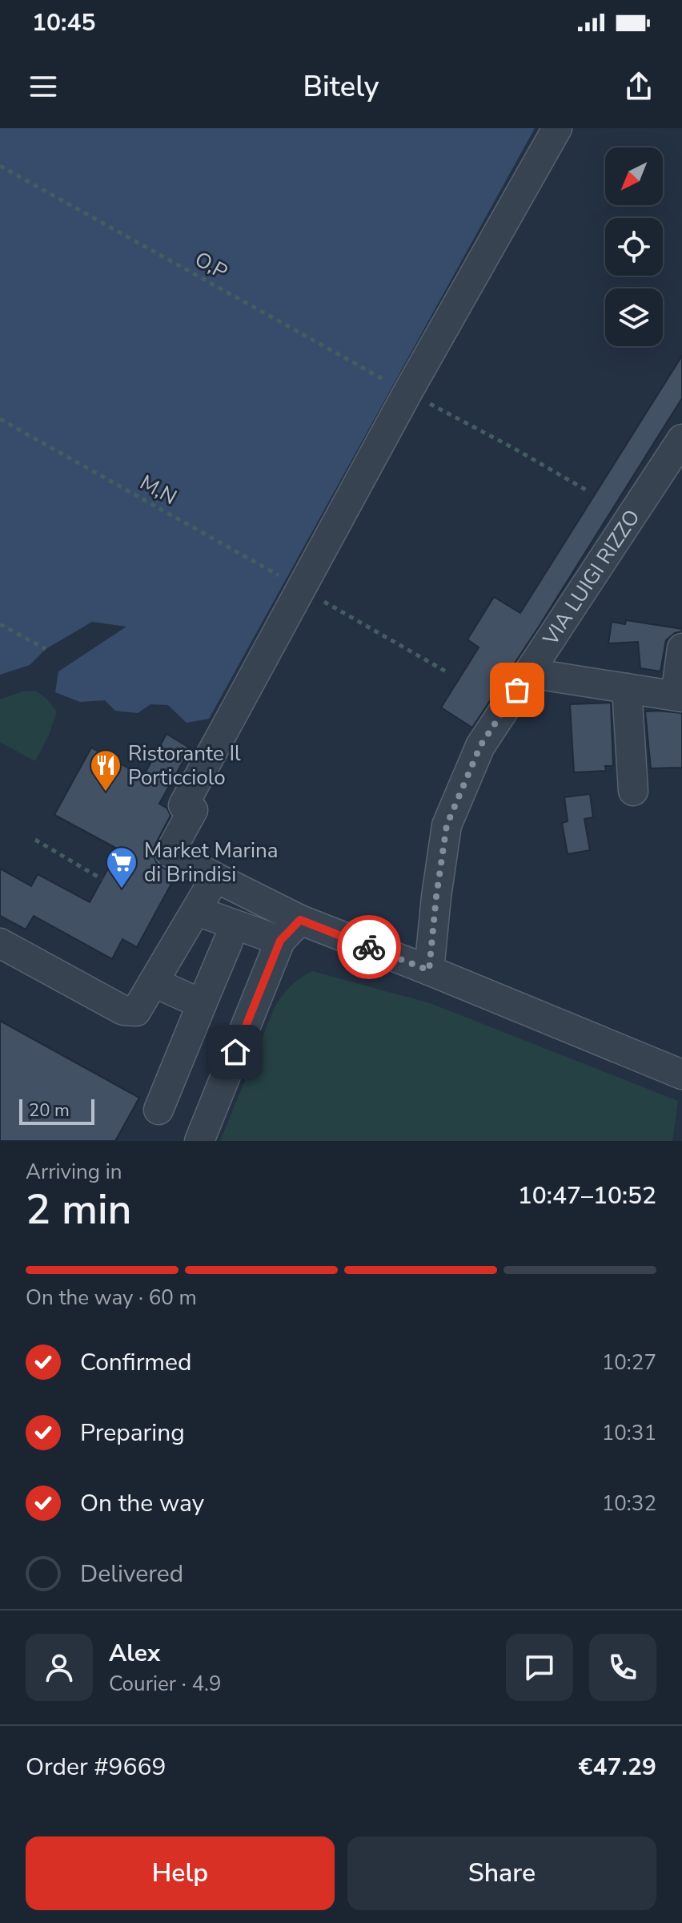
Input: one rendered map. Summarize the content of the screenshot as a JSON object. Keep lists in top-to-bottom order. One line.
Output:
{"streets":{"street":["VIA LUIGI RIZZO"],"path":["O,P","M,N"]},"places":{"restaurant":["Ristorante Il Porticciolo"],"supermarket":["Market Marina di Brindisi"]},"scale_bar":"20 m","north":"bottom left","page":{"status":"10:45","header":"Bitely","scale":"20 m","heading":["2 min","Arriving in","10:47–10:52"],"panel":["Alex","Courier · 4.9","Order #9669","€47.29"],"bar":"On the way · 60 m","list":[["Confirmed","10:27"],["Preparing","10:31"],["On the way","10:32"],"Delivered"],"buttons":["Help","Share"]}}
